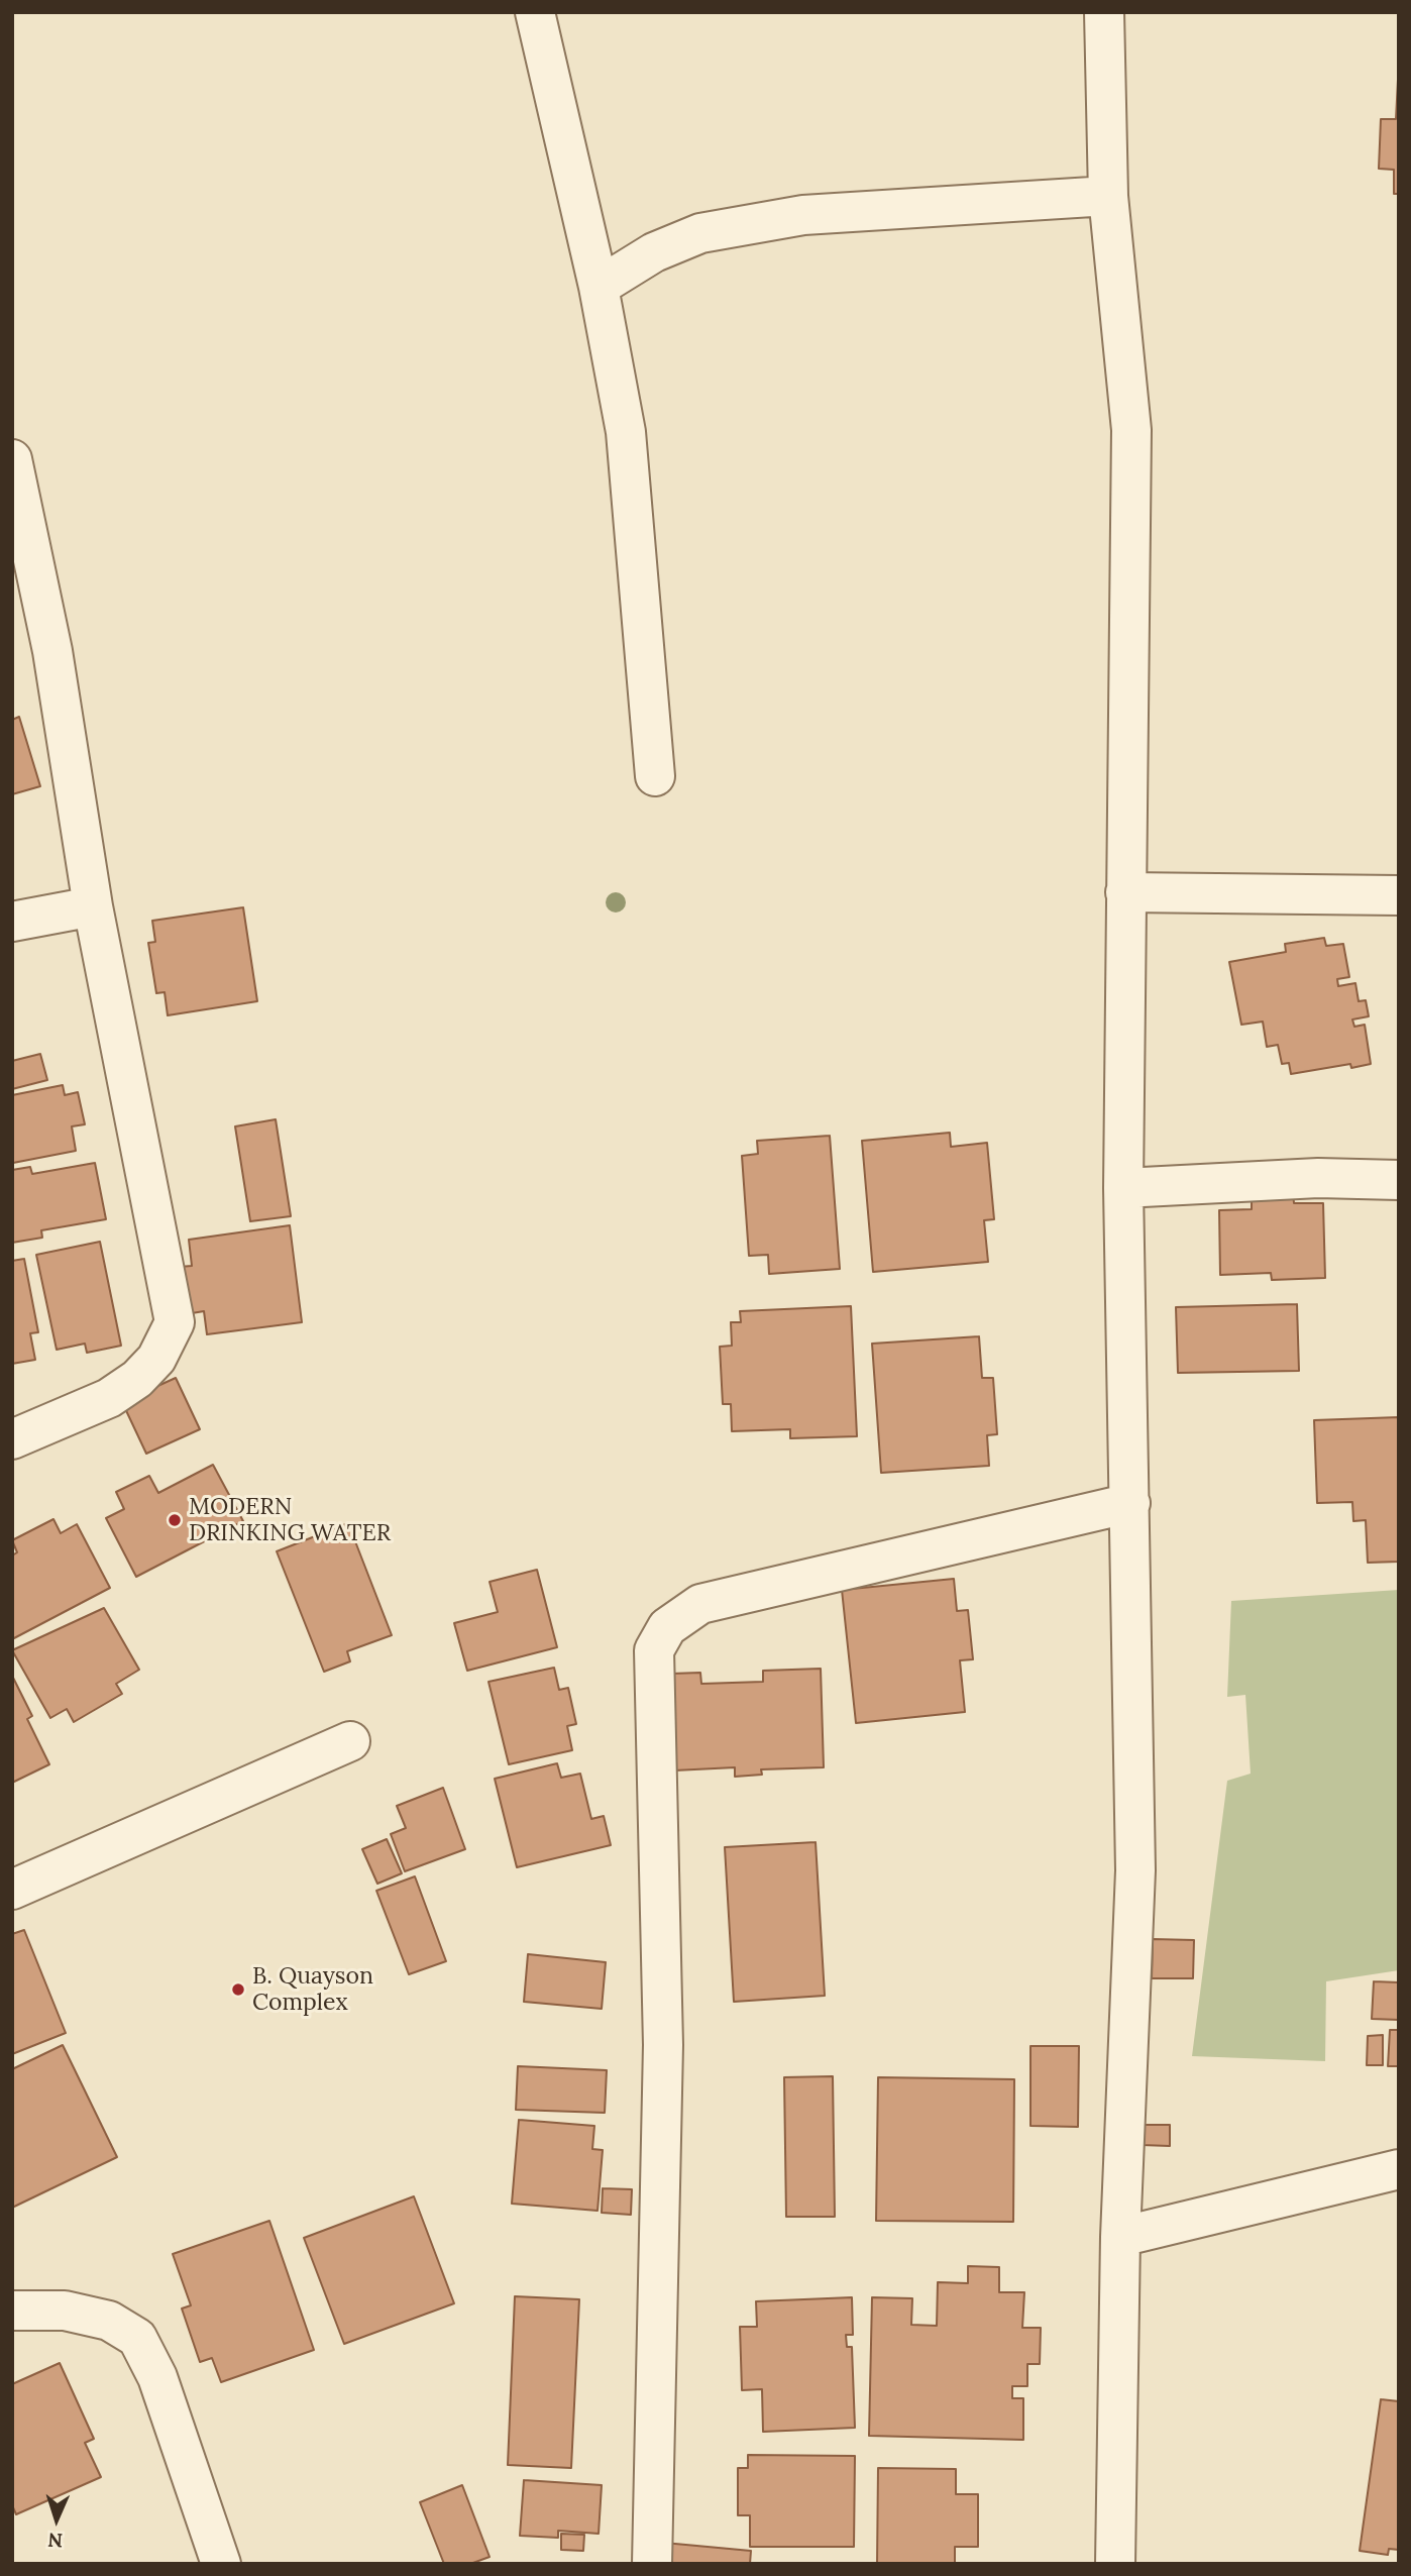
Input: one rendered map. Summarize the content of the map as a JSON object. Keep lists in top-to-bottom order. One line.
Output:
{"places":["MODERN DRINKING WATER","B. Quayson Complex"],"north":"bottom"}
